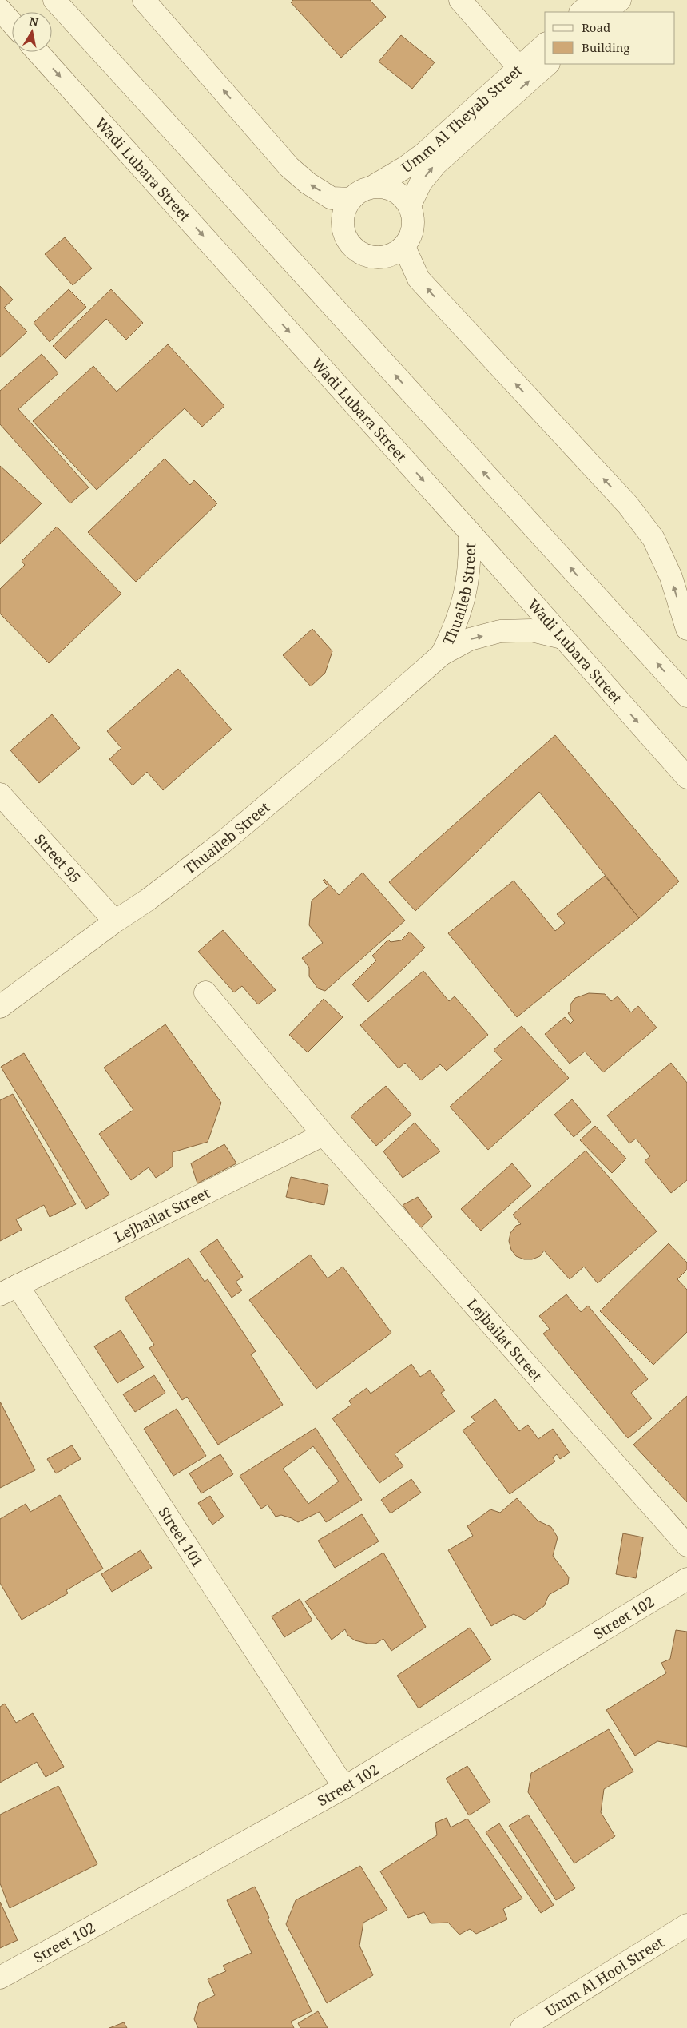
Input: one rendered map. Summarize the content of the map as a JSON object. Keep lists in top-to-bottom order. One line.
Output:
{"streets":{"street":["Umm Al Theyab Street","Wadi Lubara Street","Thuaileb Street","Street 95","Lejbailat Street","Street 101","Street 102","Umm Al Hool Street"]},"crossings":[["Wadi Lubara Street","Thuaileb Street"],["Thuaileb Street","Street 95"],["Lejbailat Street","Street 101"],["Street 101","Street 102"]],"legend":["Road","Building"],"north":"top"}
